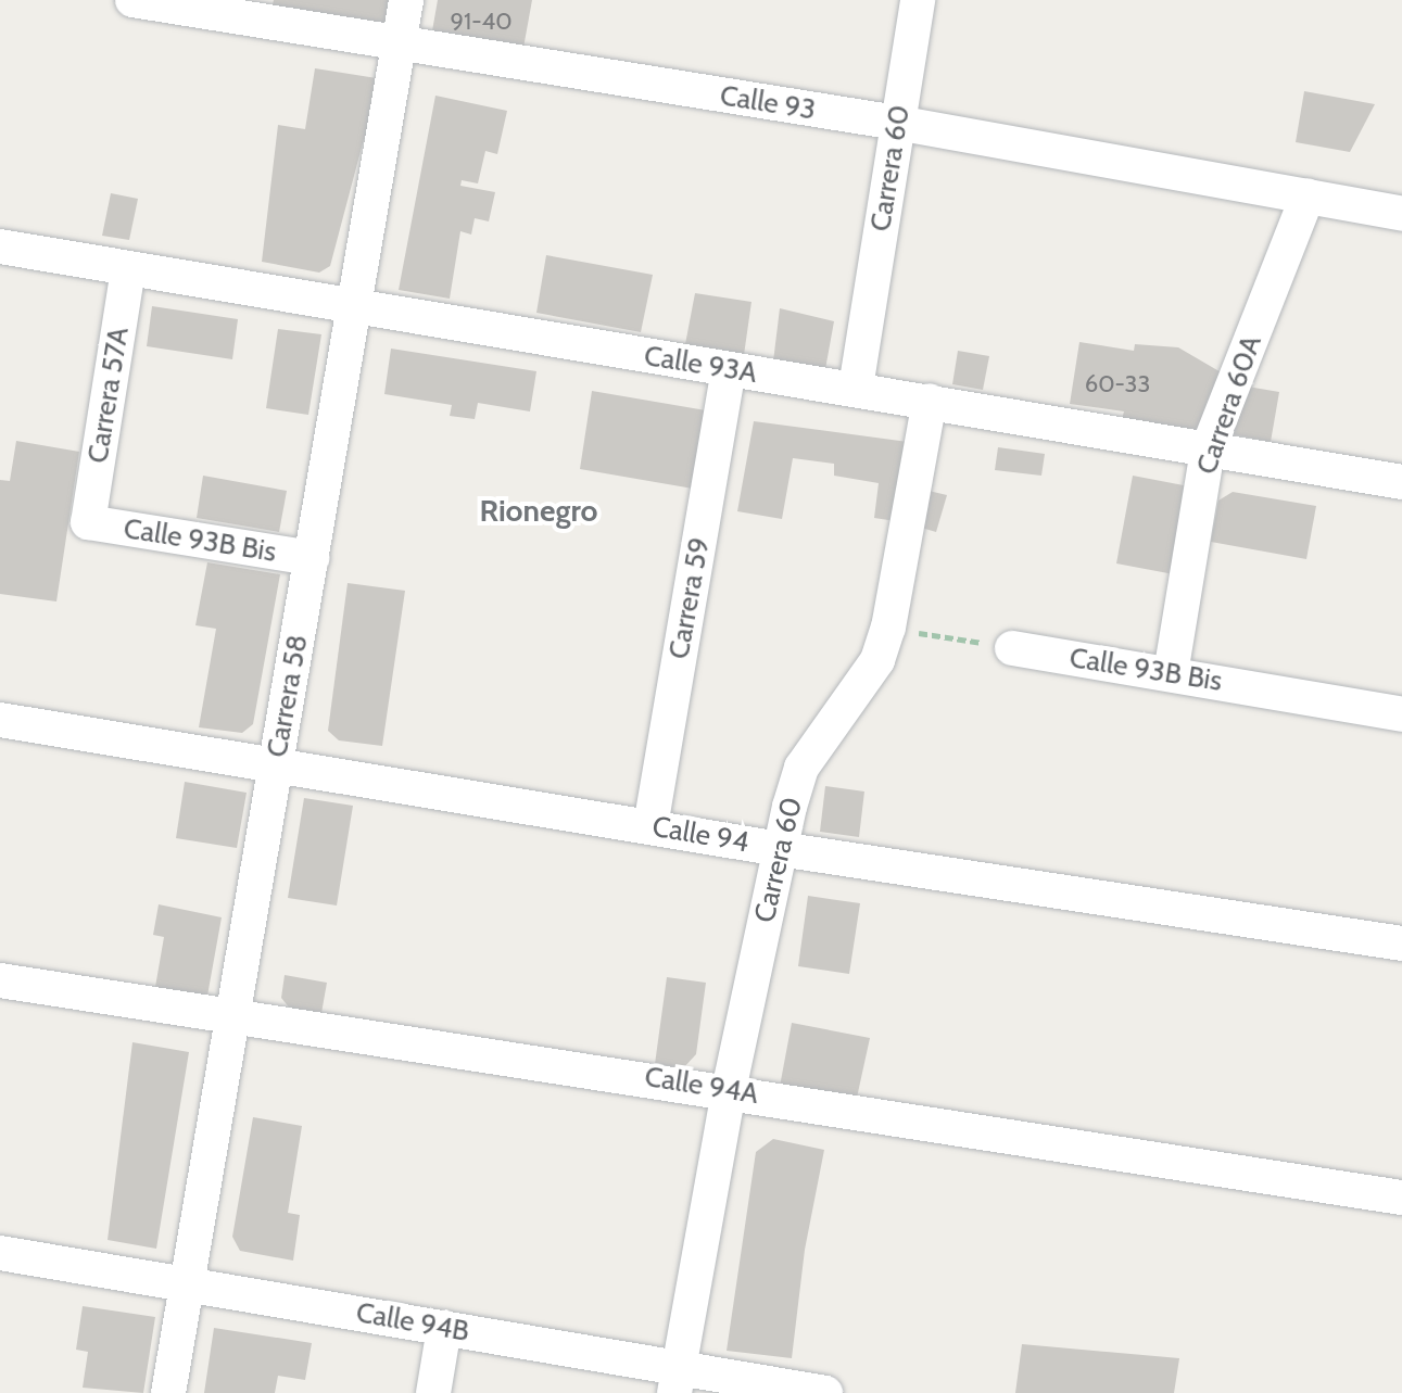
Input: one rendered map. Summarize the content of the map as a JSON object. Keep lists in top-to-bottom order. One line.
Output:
{"streets":{"street":["Calle 93","Carrera 60","Calle 93A","Carrera 57A","Carrera 60A","Calle 93B Bis","Carrera 59","Carrera 58","Calle 94","Calle 94A","Calle 94B"]},"crossings":[["Calle 93","Carrera 60"],["Calle 93","Carrera 60A"],["Calle 93","Carrera 58"],["Carrera 60","Calle 93A"],["Carrera 60","Calle 94"],["Carrera 60","Calle 94A"],["Carrera 60","Calle 94B"],["Calle 93A","Carrera 57A"],["Calle 93A","Carrera 60A"],["Calle 93A","Carrera 59"],["Calle 93A","Carrera 58"],["Carrera 57A","Calle 93B Bis"],["Carrera 60A","Calle 93B Bis"],["Calle 93B Bis","Carrera 58"],["Carrera 59","Calle 94"],["Carrera 58","Calle 94"],["Carrera 58","Calle 94A"],["Carrera 58","Calle 94B"]],"districts":["Rionegro"],"house_numbers":["91-40","60-33"]}
